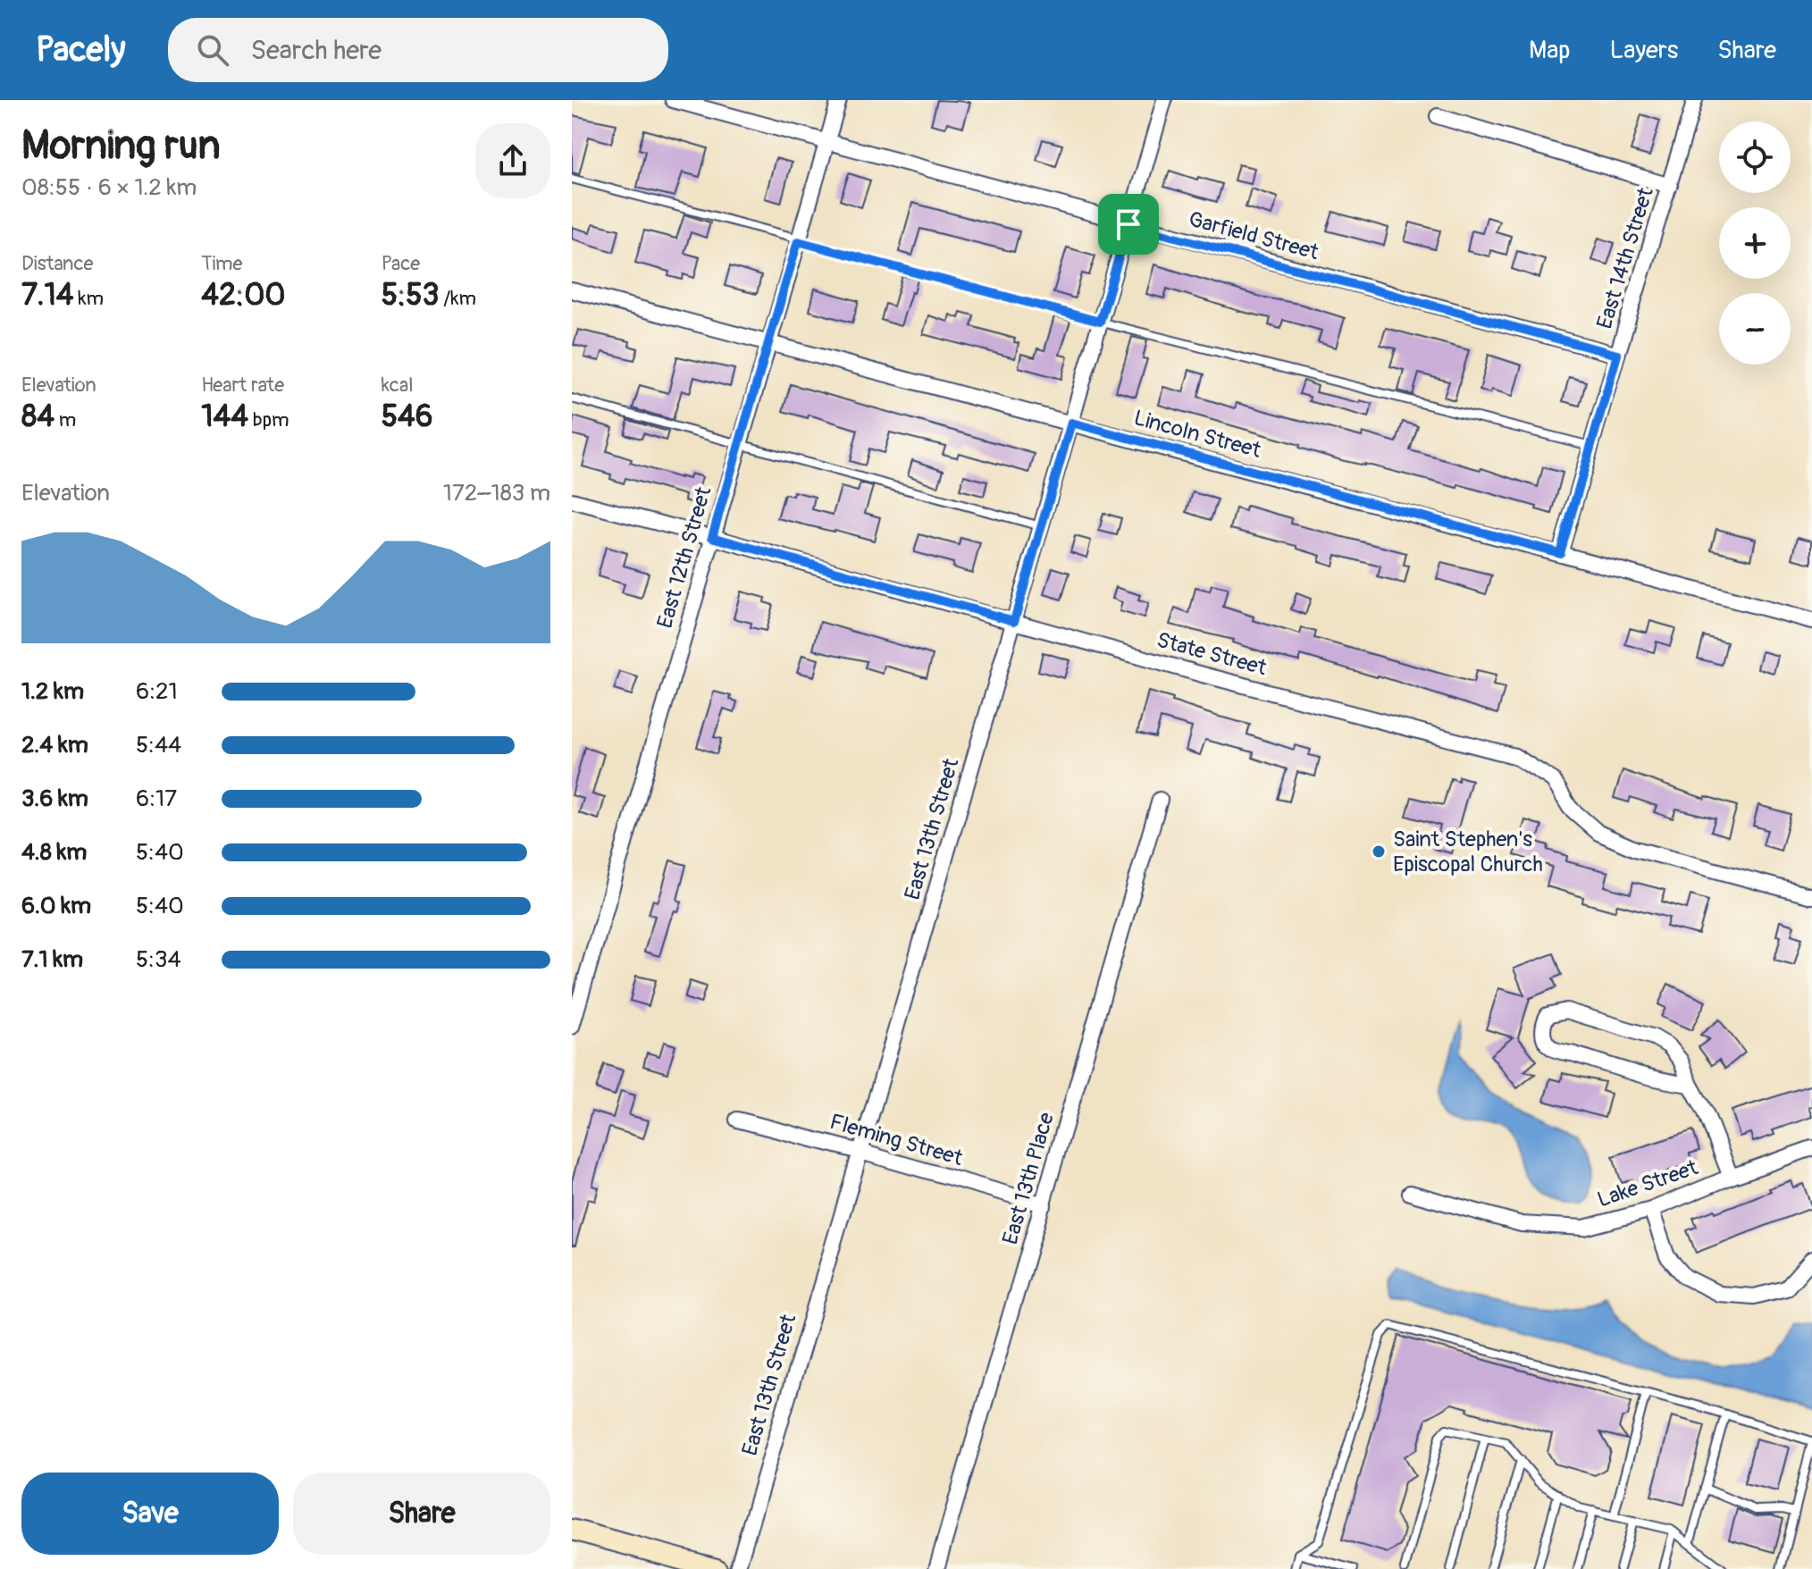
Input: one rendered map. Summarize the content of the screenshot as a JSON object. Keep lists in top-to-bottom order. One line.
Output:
{"streets":{"street":["Garfield Street","East 14th Street","Lincoln Street","East 12th Street","State Street","East 13th Street","Fleming Street","East 13th Place","Lake Street"]},"crossings":[["Garfield Street","East 14th Street"],["Garfield Street","East 12th Street"],["Garfield Street","East 13th Street"],["East 14th Street","Lincoln Street"],["Lincoln Street","East 12th Street"],["Lincoln Street","East 13th Street"],["East 12th Street","State Street"],["State Street","East 13th Street"],["East 13th Street","Fleming Street"],["Fleming Street","East 13th Place"]],"places":["Saint Stephen's Episcopal Church"],"page":{"header":"Pacely","search":"Search here","nav":["Map","Layers","Share"],"heading":["Morning run","08:55 · 6 × 1.2 km"],"map_buttons":["+","−"],"stats":[["Distance","7.14 km"],["Time","42:00"],["Pace","5:53 /km"],["Elevation","84 m"],["Heart rate","144 bpm"],["kcal","546"]],"chart":["Elevation","172–183 m"],"list":[{"name":"1.2 km","note":"6:21"},{"name":"2.4 km","note":"5:44"},{"name":"3.6 km","note":"6:17"},{"name":"4.8 km","note":"5:40"},{"name":"6.0 km","note":"5:40"},{"name":"7.1 km","note":"5:34"}],"buttons":["Save","Share"]}}
